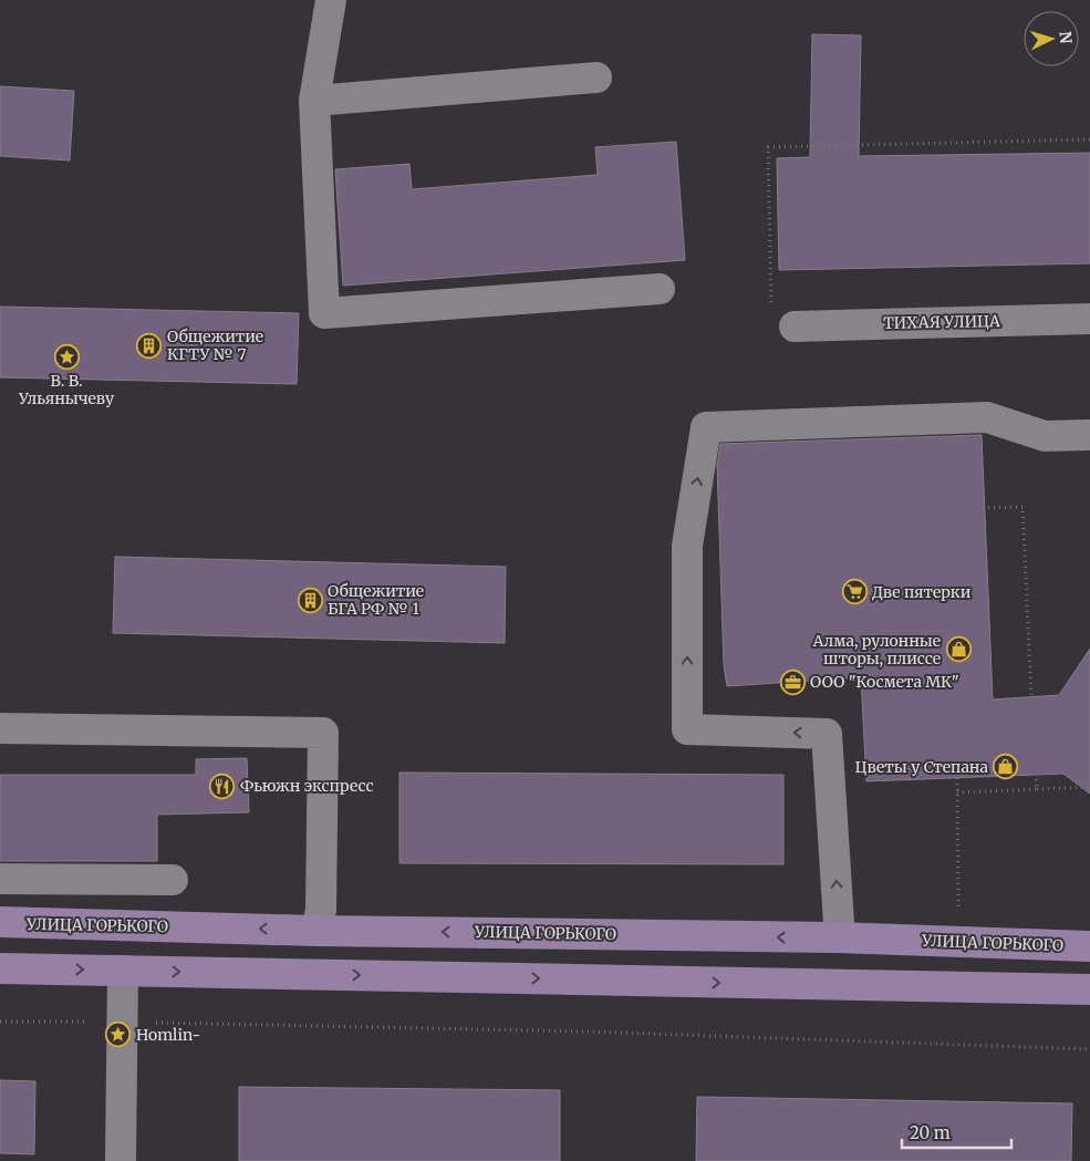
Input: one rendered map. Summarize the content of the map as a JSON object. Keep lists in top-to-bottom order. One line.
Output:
{"streets":{"main road":["УЛИЦА ГОРЬКОГО"],"street":["ТИХАЯ УЛИЦА"]},"places":{"building":["Общежитие КГТУ № 7","Общежитие БГА РФ № 1"],"place":["В. В. Ульянычеву","Homlin-"],"supermarket":["Две пятерки"],"shop":["Алма, рулонные шторы, плиссе","Цветы у Степана"],"office":["ООО \"Космета МК\""],"restaurant":["Фьюжн экспресс"]},"scale_bar":"20 m","north":"right"}
